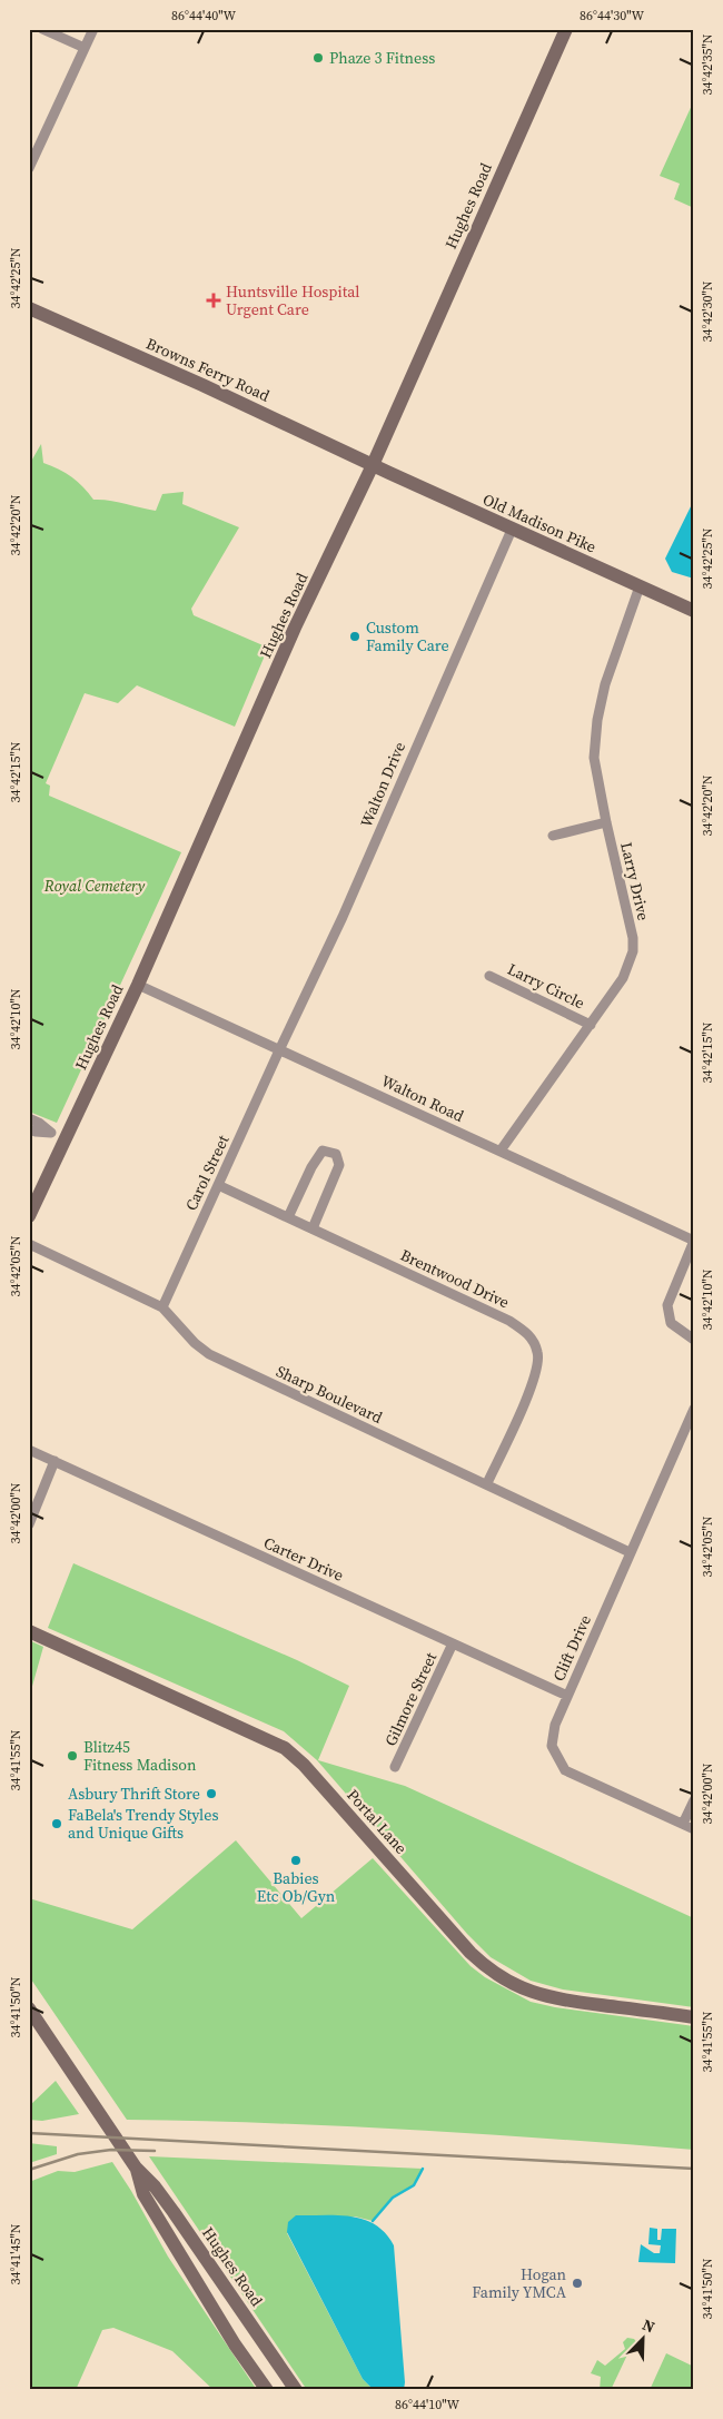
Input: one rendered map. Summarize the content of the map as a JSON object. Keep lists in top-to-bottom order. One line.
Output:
{"streets":{"main road":["Hughes Road","Browns Ferry Road","Old Madison Pike","Portal Lane"],"street":["Walton Drive","Larry Drive","Larry Circle","Walton Road","Carol Street","Brentwood Drive","Sharp Boulevard","Carter Drive","Clift Drive","Gilmore Street"]},"crossings":[["Hughes Road","Browns Ferry Road"],["Hughes Road","Old Madison Pike"],["Hughes Road","Walton Road"],["Browns Ferry Road","Old Madison Pike"],["Old Madison Pike","Walton Drive"],["Old Madison Pike","Larry Drive"],["Walton Drive","Walton Road"],["Walton Drive","Carol Street"],["Larry Drive","Larry Circle"],["Larry Drive","Walton Road"],["Walton Road","Carol Street"],["Carol Street","Brentwood Drive"],["Carol Street","Sharp Boulevard"],["Brentwood Drive","Sharp Boulevard"],["Sharp Boulevard","Clift Drive"],["Carter Drive","Clift Drive"],["Carter Drive","Gilmore Street"]],"parks":["Royal Cemetery"],"places":{"other":["Phaze 3 Fitness","Custom Family Care","Blitz45 Fitness Madison","Asbury Thrift Store","FaBela's Trendy Styles and Unique Gifts","Babies Etc Ob/Gyn","Hogan Family YMCA"],"health":["Huntsville Hospital Urgent Care"]},"north":"top right","coordinates":["86°44'40\"W","86°44'30\"W","34°42'35\"N","34°42'25\"N","34°42'30\"N","34°42'20\"N","34°42'15\"N","34°42'10\"N","34°42'05\"N","34°42'00\"N","34°41'55\"N","34°41'50\"N","34°41'45\"N","86°44'10\"W"]}
